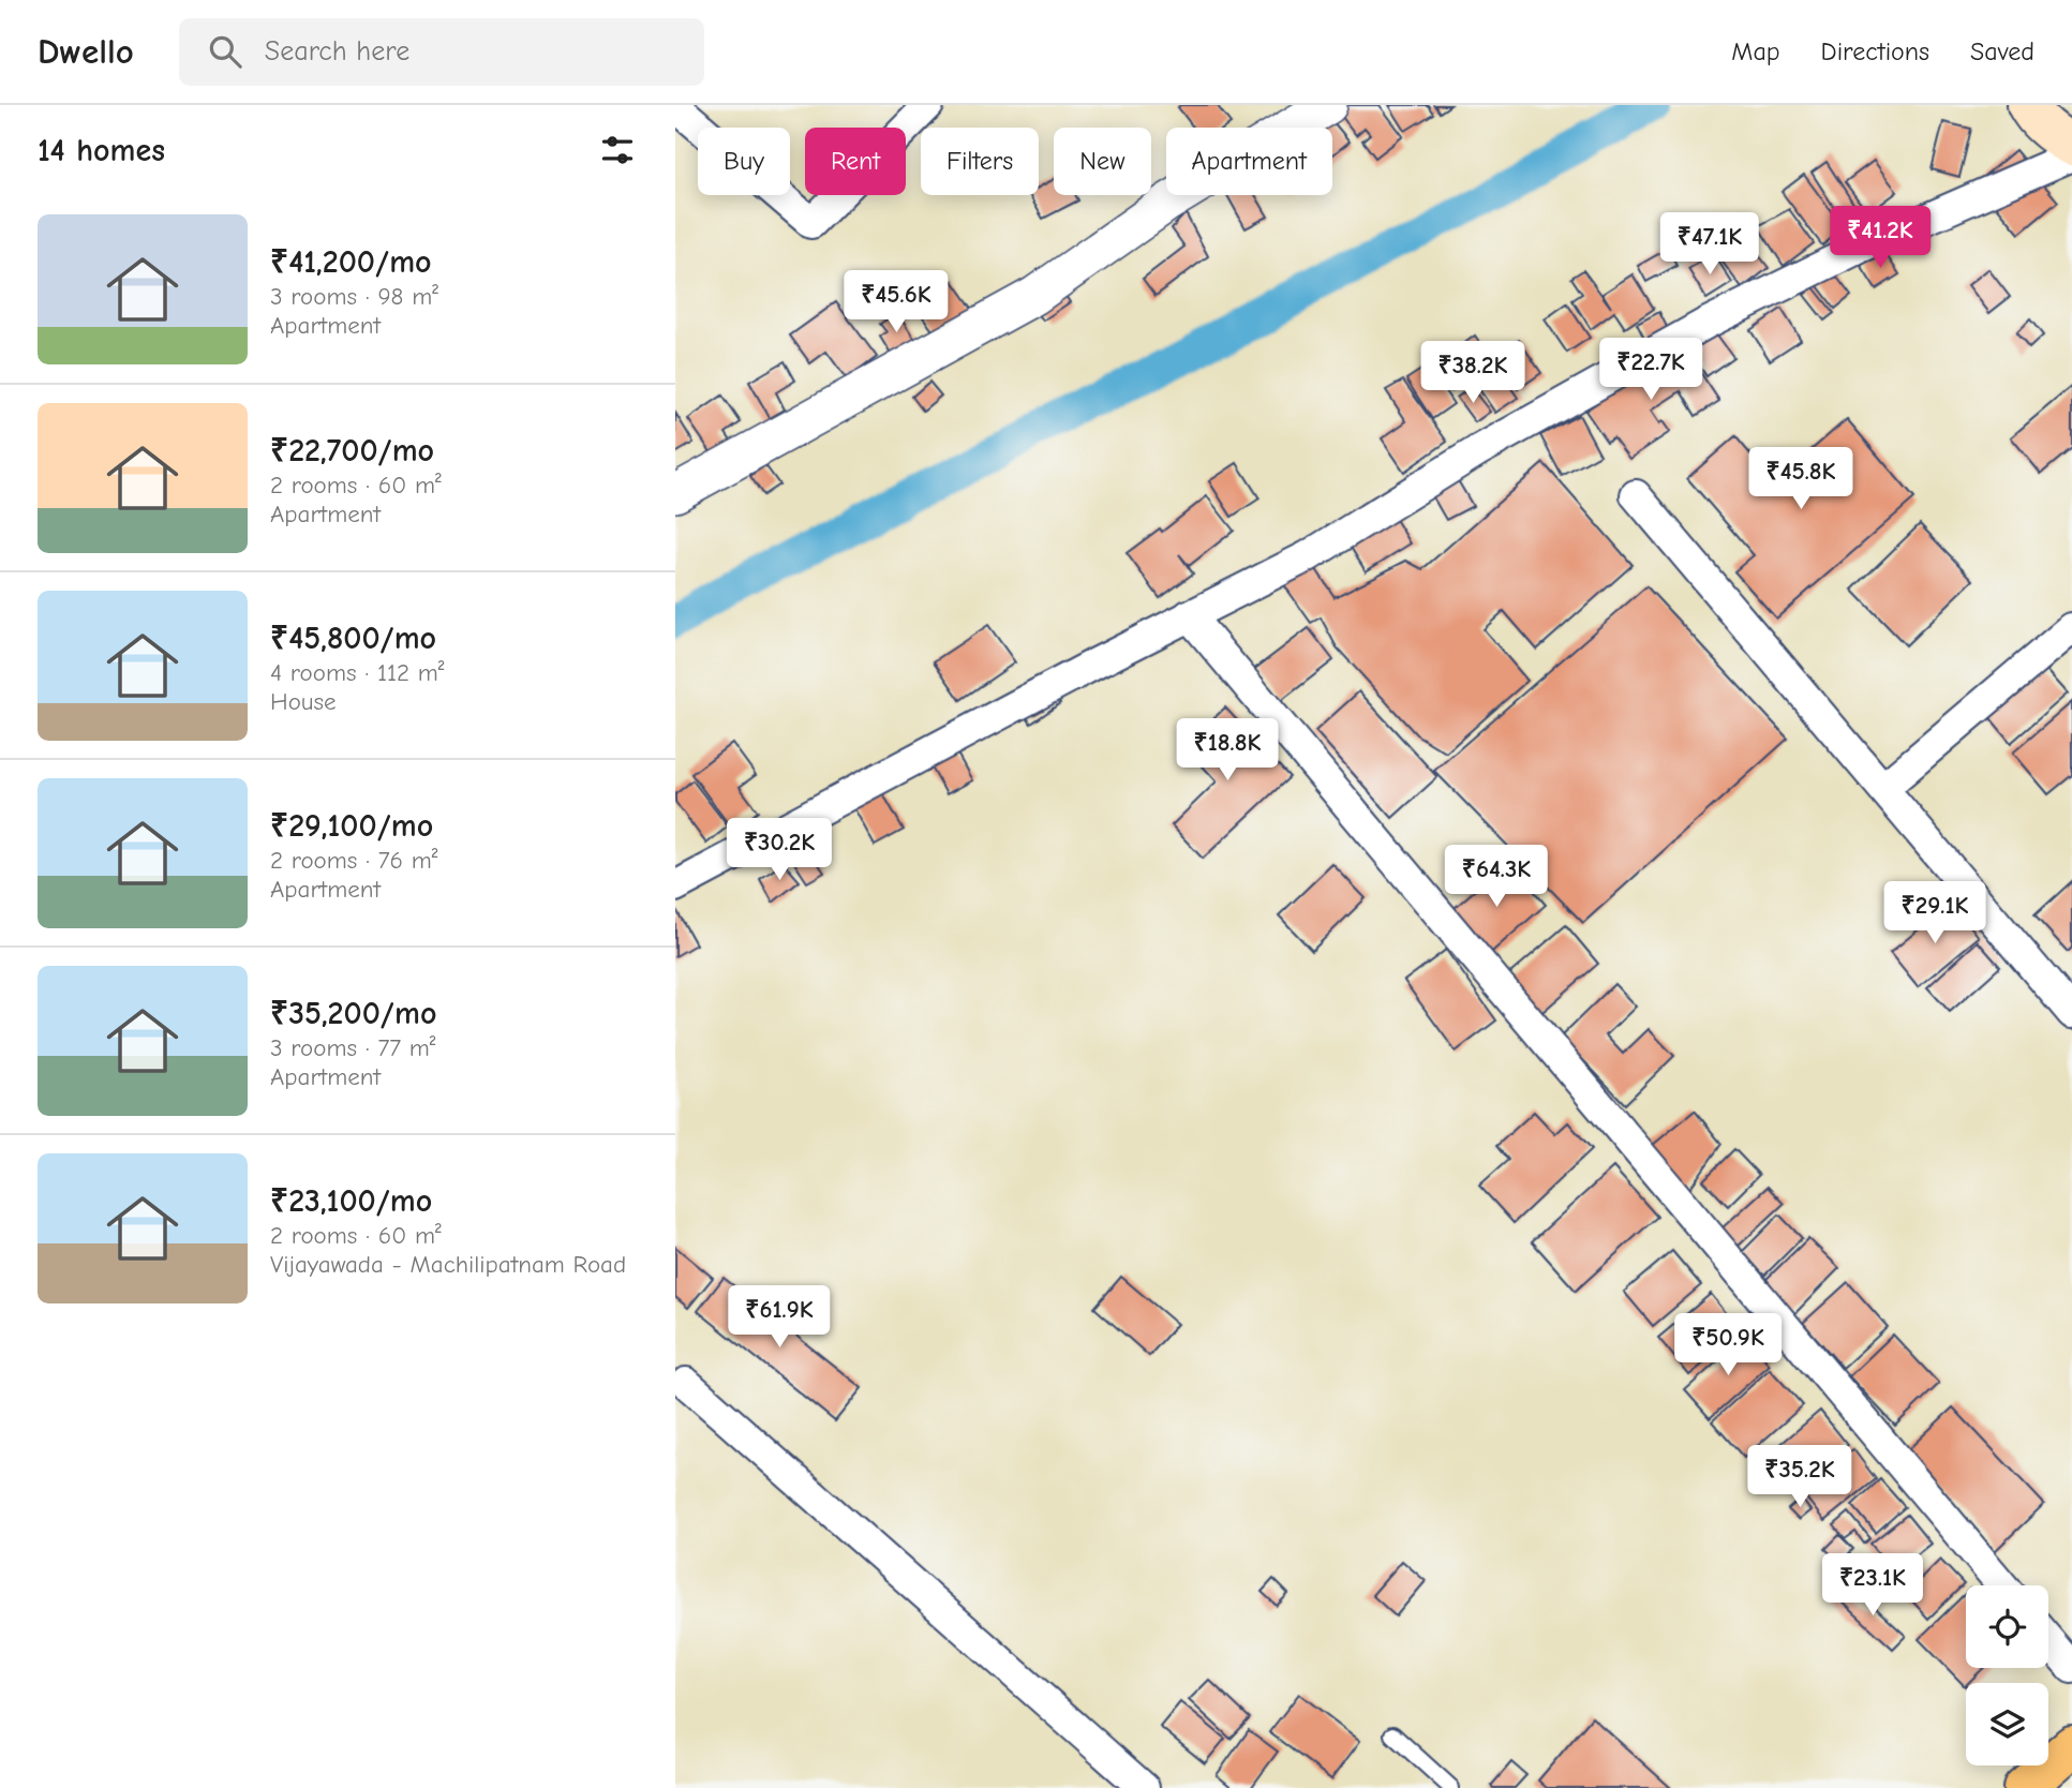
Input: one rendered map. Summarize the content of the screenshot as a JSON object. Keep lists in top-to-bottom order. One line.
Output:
{"page":{"header":"Dwello","search":"Search here","nav":["Map","Directions","Saved"],"heading":"14 homes","chip":["Buy","Rent","Filters","New","Apartment"],"list":[{"name":"₹41,200/mo","note":"3 rooms · 98 m² · Apartment"},{"name":"₹22,700/mo","note":"2 rooms · 60 m² · Apartment"},{"name":"₹45,800/mo","note":"4 rooms · 112 m² · House"},{"name":"₹29,100/mo","note":"2 rooms · 76 m² · Apartment"},{"name":"₹35,200/mo","note":"3 rooms · 77 m² · Apartment"},{"name":"₹23,100/mo","note":"2 rooms · 60 m² · Vijayawada - Machilipatnam Road"}],"price":["₹41.2K","₹47.1K","₹45.6K","₹22.7K","₹38.2K","₹45.8K","₹18.8K","₹30.2K","₹64.3K","₹29.1K","₹61.9K","₹50.9K","₹35.2K","₹23.1K"]}}
